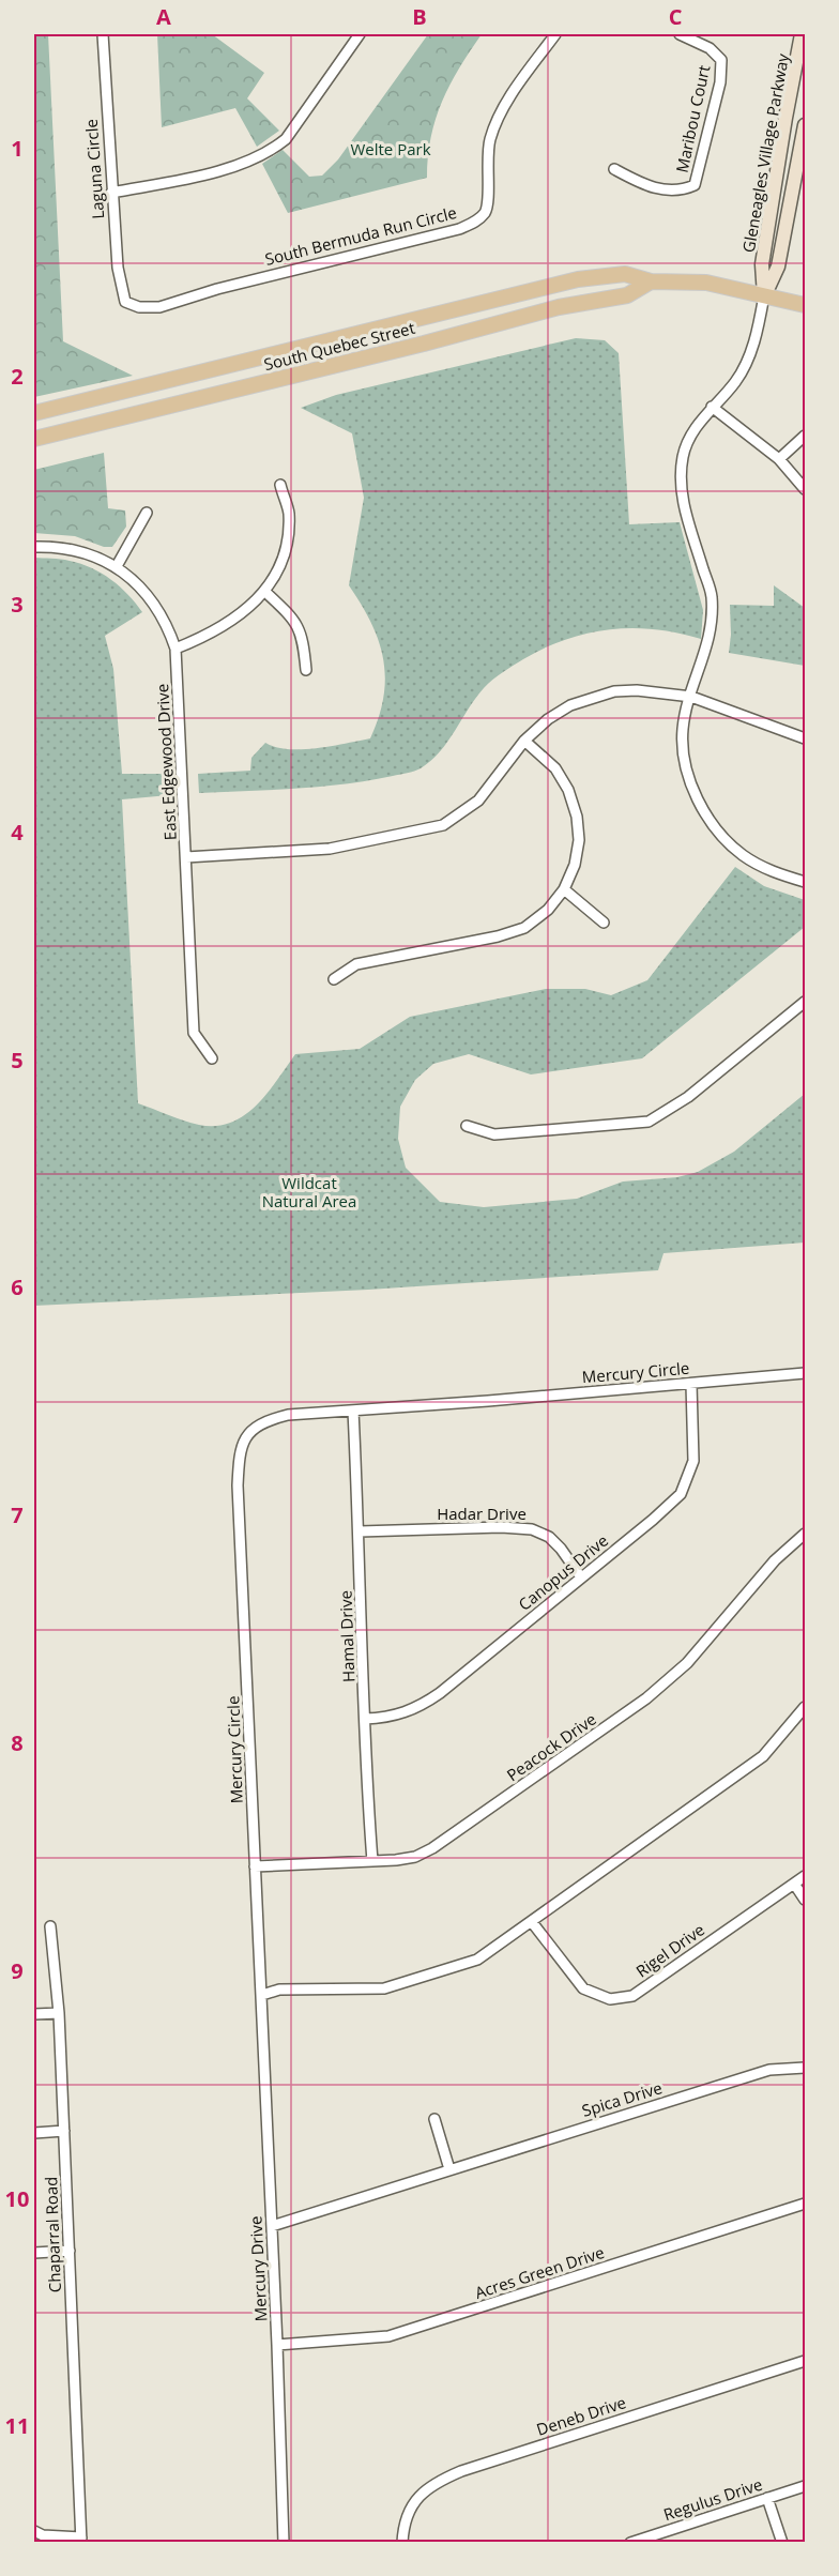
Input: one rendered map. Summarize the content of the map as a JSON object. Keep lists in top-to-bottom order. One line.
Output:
{"streets":{"main road":["South Quebec Street"],"street":["Maribou Court","Gleneagles Village Parkway","Laguna Circle","South Bermuda Run Circle","East Edgewood Drive","Mercury Circle","Hadar Drive","Canopus Drive","Hamal Drive","Peacock Drive","Rigel Drive","Spica Drive","Chaparral Road","Mercury Drive","Acres Green Drive","Deneb Drive","Regulus Drive"]},"crossings":[["Gleneagles Village Parkway","South Quebec Street"],["Laguna Circle","South Bermuda Run Circle"],["Mercury Circle","Canopus Drive"],["Mercury Circle","Hamal Drive"],["Mercury Circle","Peacock Drive"],["Mercury Circle","Mercury Drive"],["Hadar Drive","Canopus Drive"],["Hadar Drive","Hamal Drive"],["Canopus Drive","Hamal Drive"],["Hamal Drive","Peacock Drive"],["Spica Drive","Mercury Drive"],["Mercury Drive","Acres Green Drive"]],"parks":["Welte Park","Wildcat Natural Area"],"grid":{"columns":["A","B","C"],"rows":["1","2","3","4","5","6","7","8","9","10","11"]}}
